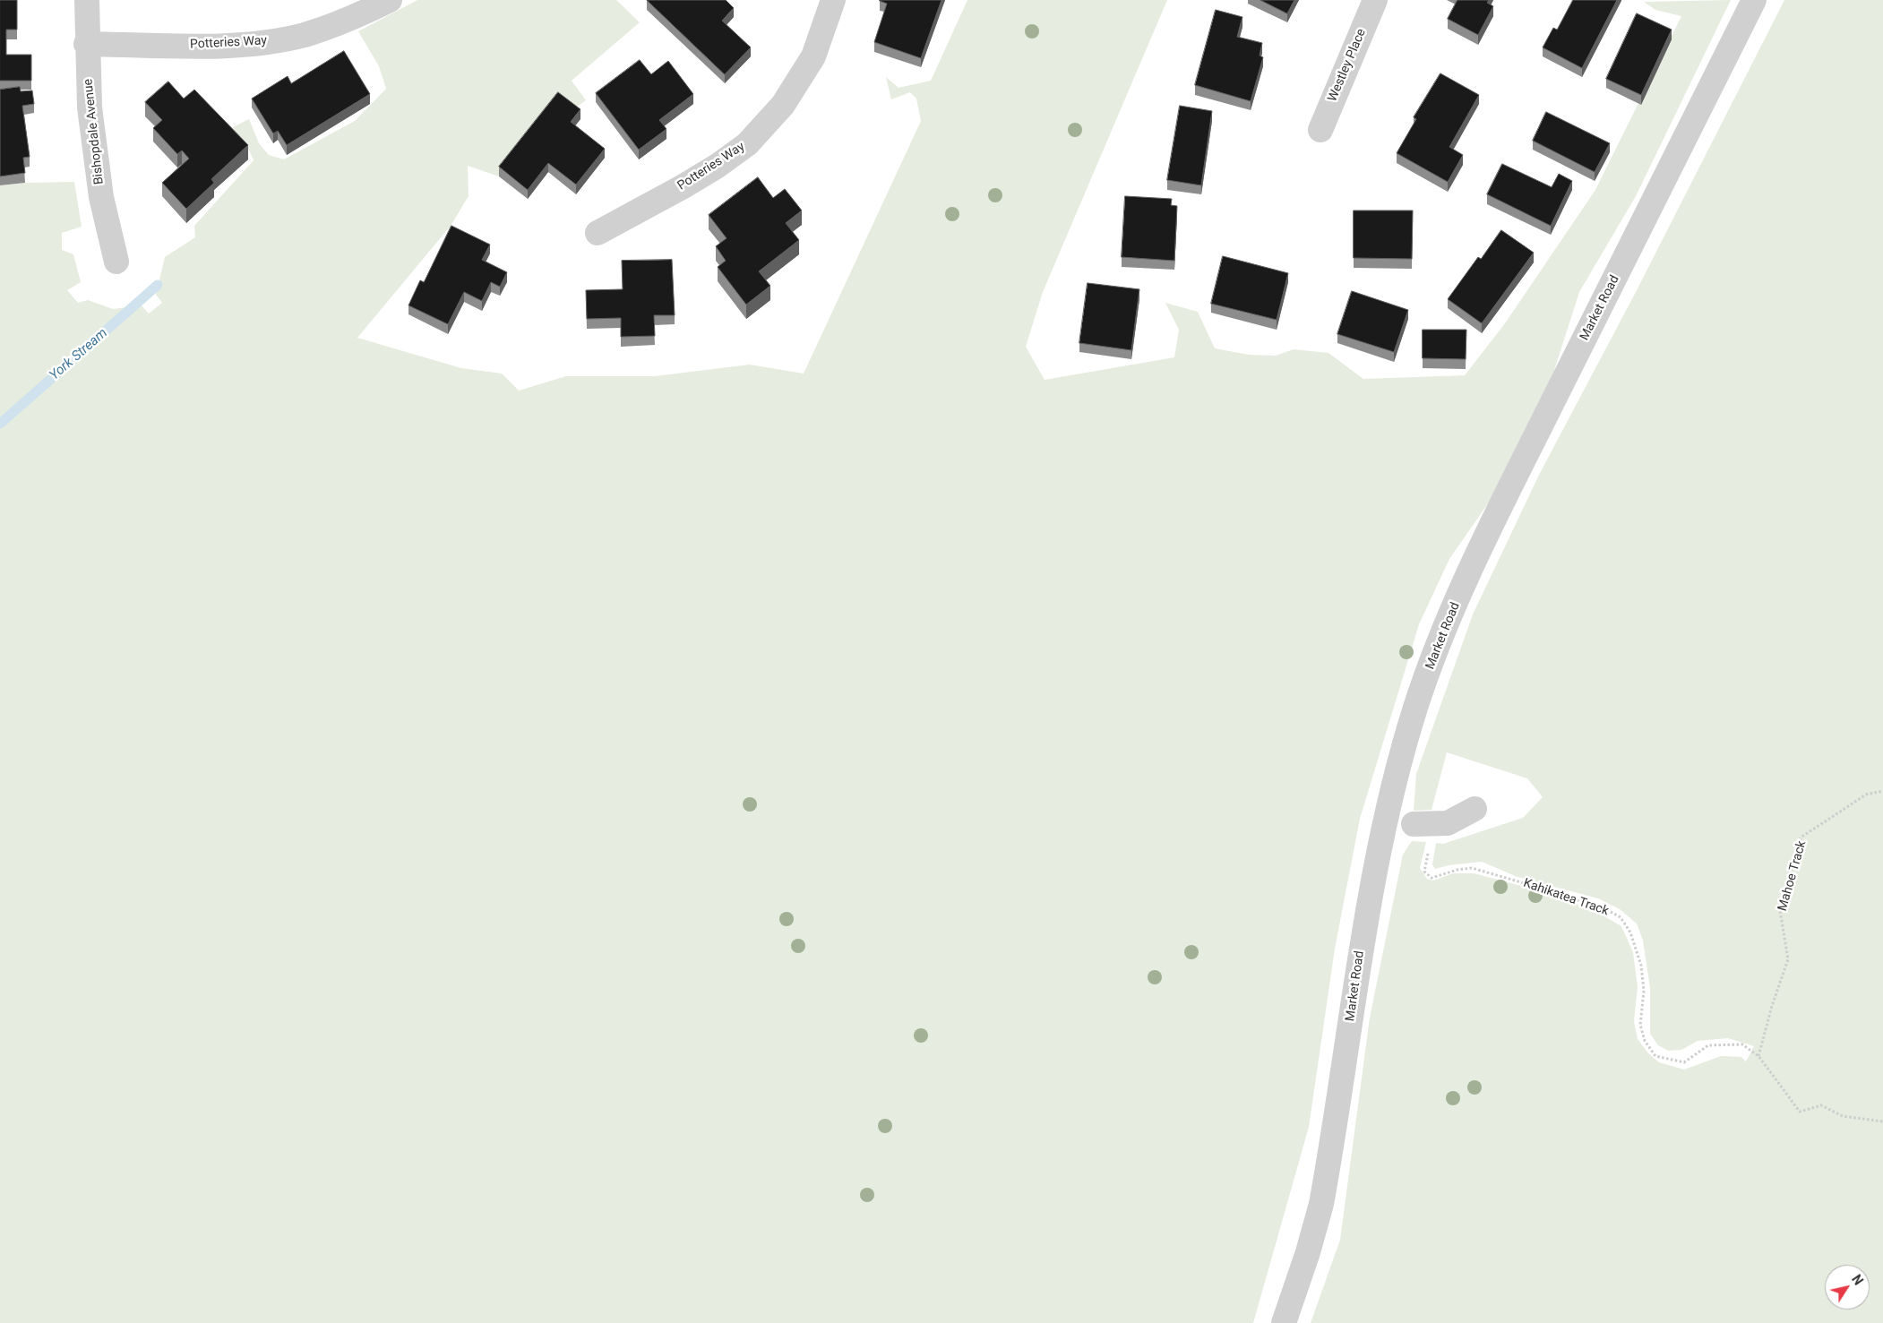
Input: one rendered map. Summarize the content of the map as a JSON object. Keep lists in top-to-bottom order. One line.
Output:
{"streets":{"street":["Potteries Way","Westley Place","Bishopdale Avenue","Market Road"],"path":["Mahoe Track","Kahikatea Track"]},"crossings":[["Potteries Way","Bishopdale Avenue"],["Mahoe Track","Kahikatea Track"]],"water":["York Stream"],"north":"top right"}
